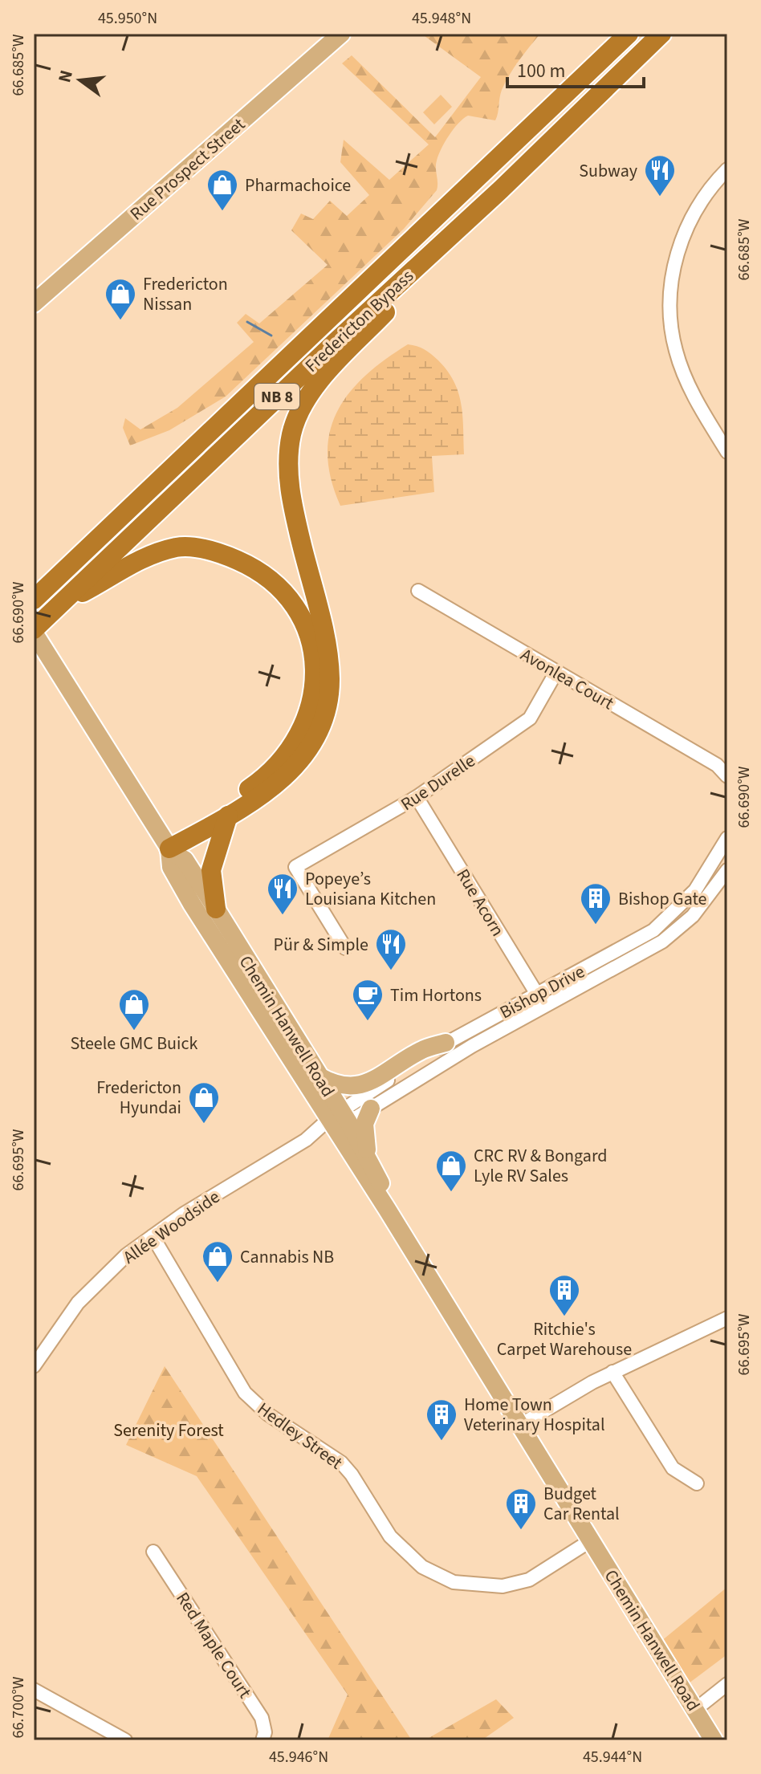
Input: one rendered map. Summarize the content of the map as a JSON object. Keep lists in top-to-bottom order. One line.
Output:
{"streets":{"highway":["Fredericton Bypass","NB 8"],"main road":["Rue Prospect Street","Chemin Hanwell Road"],"street":["Avonlea Court","Rue Durelle","Rue Acorn","Bishop Drive","Allée Woodside","Hedley Street","Red Maple Court"]},"crossings":[["Fredericton Bypass","NB 8"],["NB 8","Chemin Hanwell Road"],["Avonlea Court","Rue Durelle"],["Rue Durelle","Rue Acorn"],["Rue Acorn","Bishop Drive"],["Bishop Drive","Chemin Hanwell Road"],["Bishop Drive","Allée Woodside"],["Chemin Hanwell Road","Allée Woodside"],["Chemin Hanwell Road","Hedley Street"],["Allée Woodside","Hedley Street"]],"parks":["Serenity Forest"],"places":{"restaurant":["Subway","Popeye’s Louisiana Kitchen","Pür & Simple"],"shop":["Pharmachoice","Fredericton Nissan","Steele GMC Buick","Fredericton Hyundai","CRC RV & Bongard Lyle RV Sales","Cannabis NB"],"building":["Bishop Gate","Ritchie's Carpet Warehouse","Home Town Veterinary Hospital","Budget Car Rental"],"cafe":["Tim Hortons"]},"scale_bar":"100 m","north":"left","coordinates":["45.950°N","45.948°N","66.685°W","66.690°W","66.695°W","66.700°W","45.946°N","45.944°N"]}
